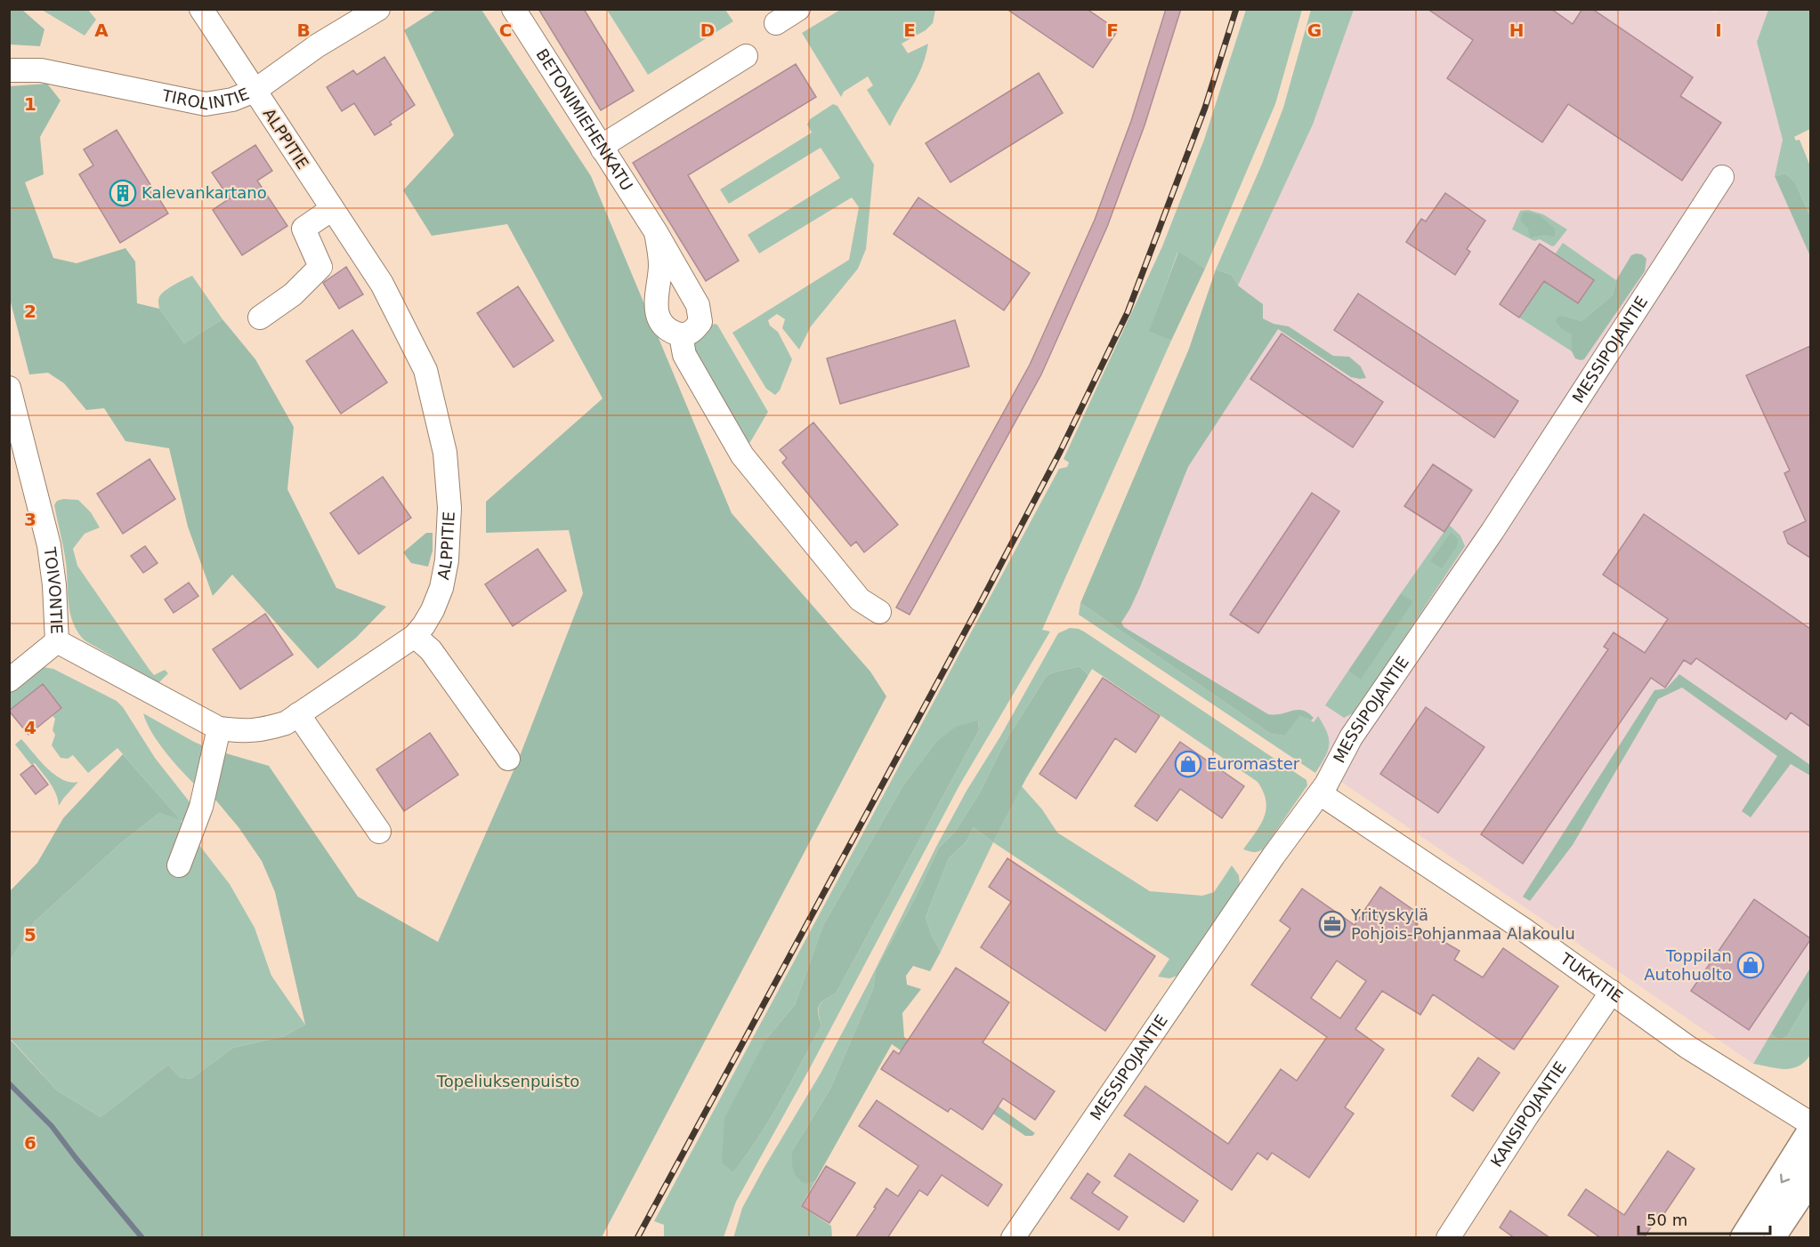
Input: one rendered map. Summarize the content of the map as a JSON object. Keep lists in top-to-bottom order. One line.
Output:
{"streets":{"street":["TIROLINTIE","BETONIMIEHENKATU","ALPPITIE","MESSIPOJANTIE","TOIVONTIE","TUKKITIE","KANSIPOJANTIE"]},"crossings":[["TIROLINTIE","ALPPITIE"],["ALPPITIE","TOIVONTIE"],["MESSIPOJANTIE","TUKKITIE"],["TUKKITIE","KANSIPOJANTIE"]],"parks":["Topeliuksenpuisto"],"places":{"building":["Kalevankartano"],"shop":["Euromaster","Toppilan Autohuolto"],"office":["Yrityskylä Pohjois-Pohjanmaa Alakoulu"]},"scale_bar":"50 m","grid":{"columns":["A","B","C","D","E","F","G","H","I"],"rows":["1","2","3","4","5","6"]}}
